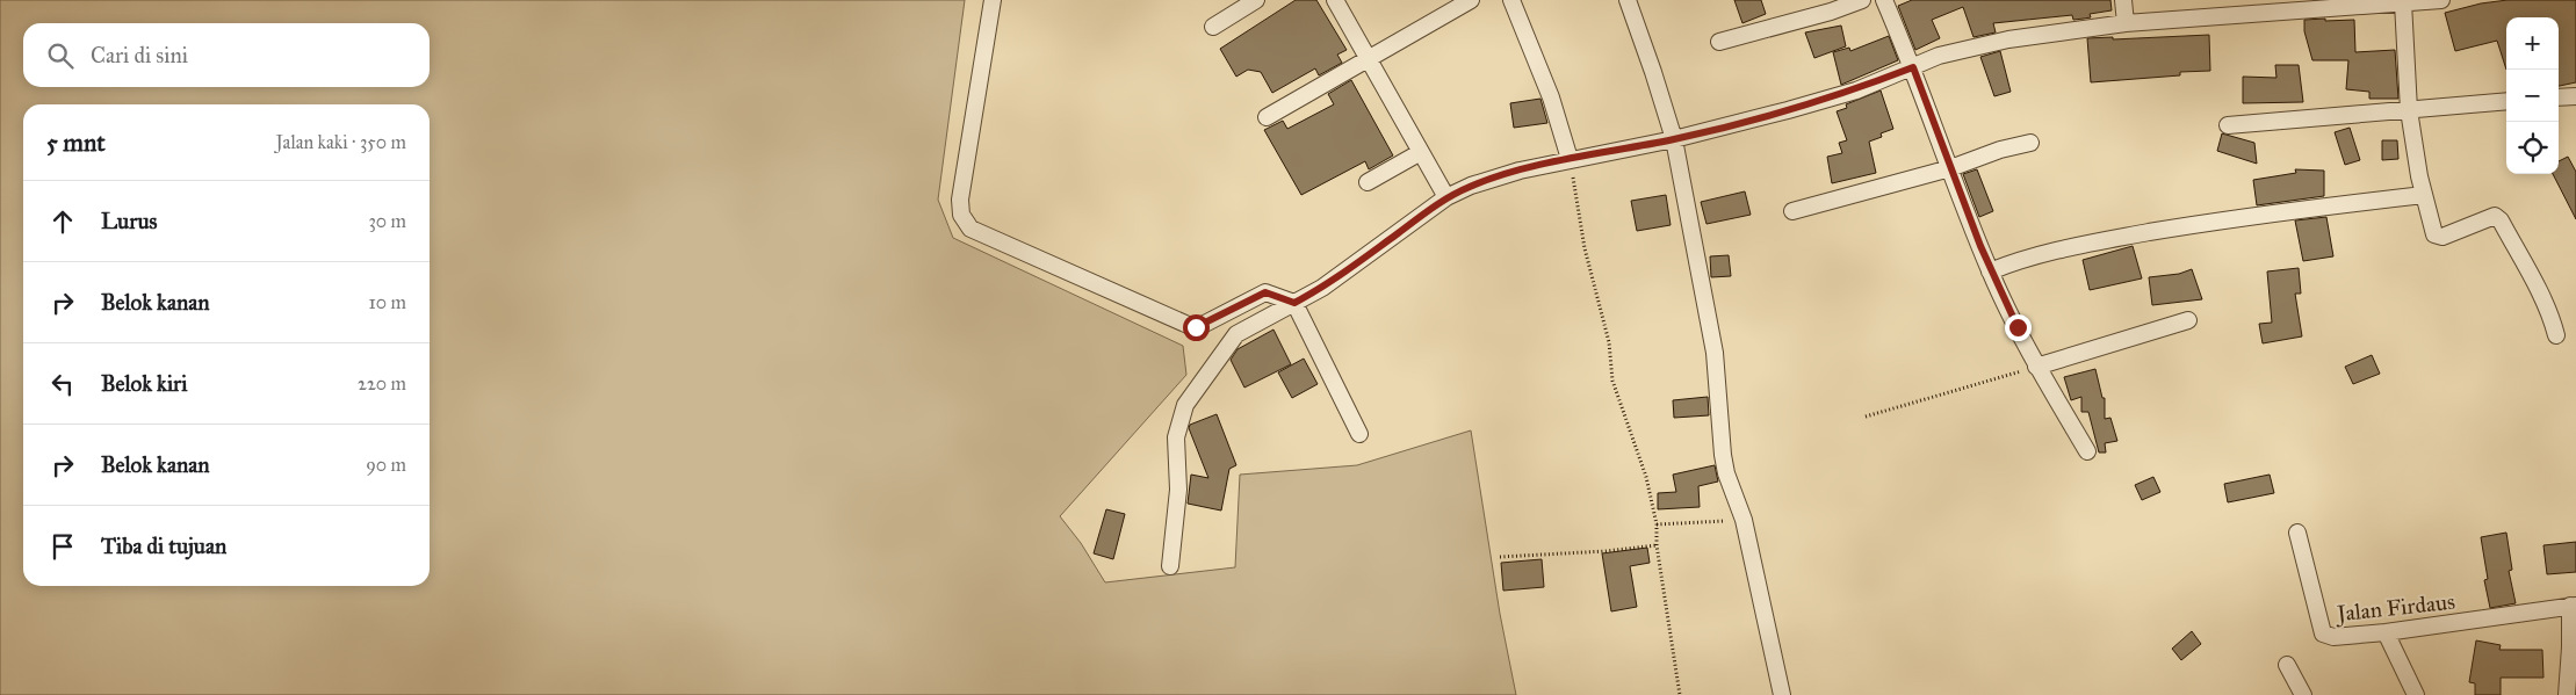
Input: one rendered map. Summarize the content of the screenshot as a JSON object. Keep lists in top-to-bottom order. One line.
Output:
{"streets":{"street":["Jalan Firdaus"]},"page":{"map_buttons":["+","−"],"search":"Cari di sini","heading":["5 mnt","Jalan kaki · 350 m"],"list":[["Lurus","30 m"],["Belok kanan","10 m"],["Belok kiri","220 m"],["Belok kanan","90 m"],"Tiba di tujuan"]}}
